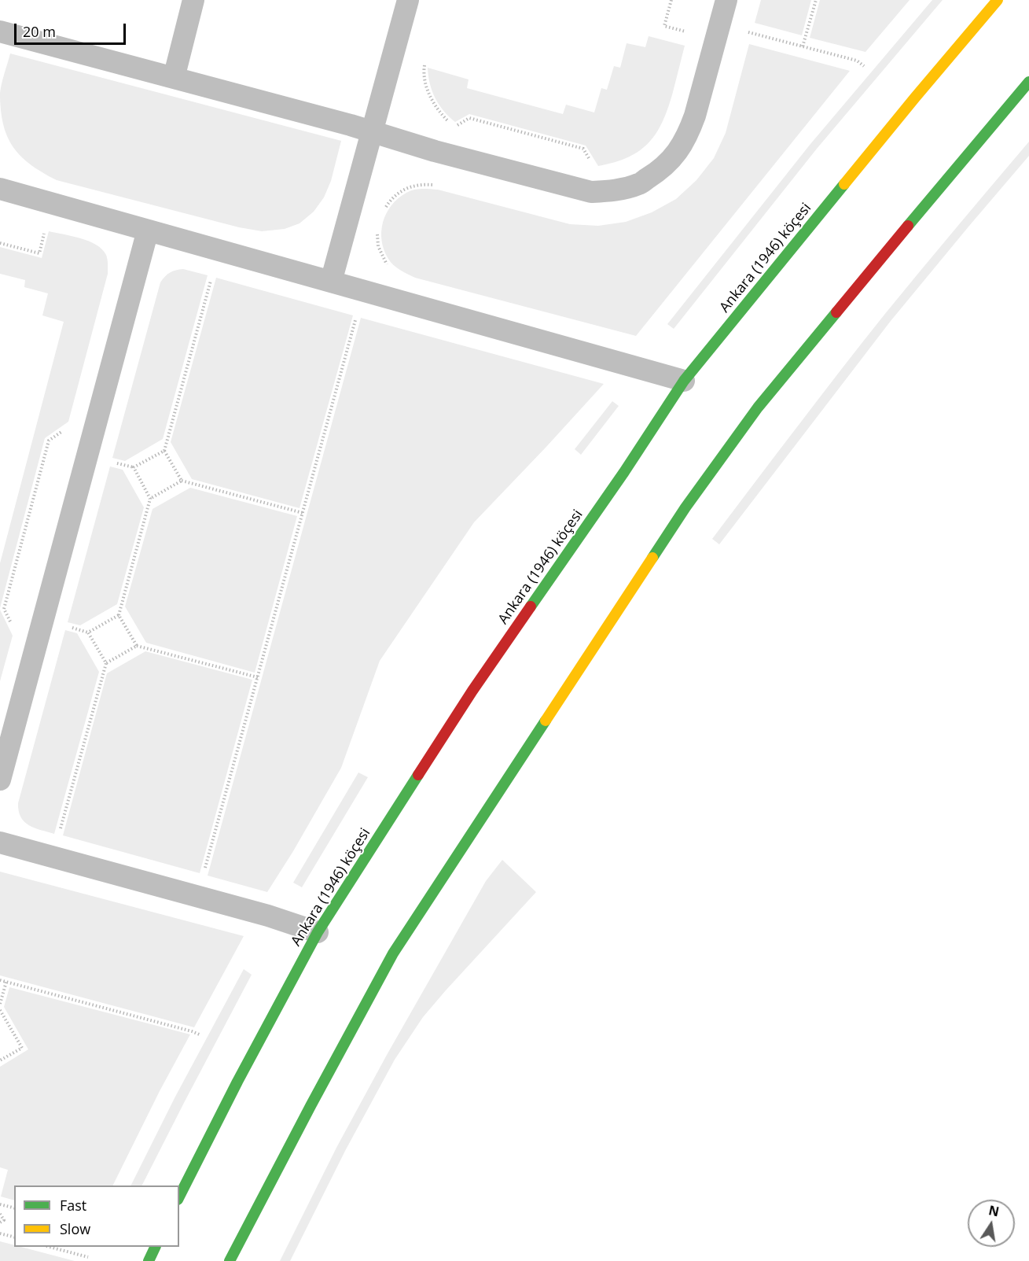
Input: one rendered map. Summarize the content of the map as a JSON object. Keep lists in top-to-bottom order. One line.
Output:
{"streets":{"main road":["Ankara (1946) köçesi"]},"legend":["Fast","Slow"],"scale_bar":"20 m","north":"top"}
